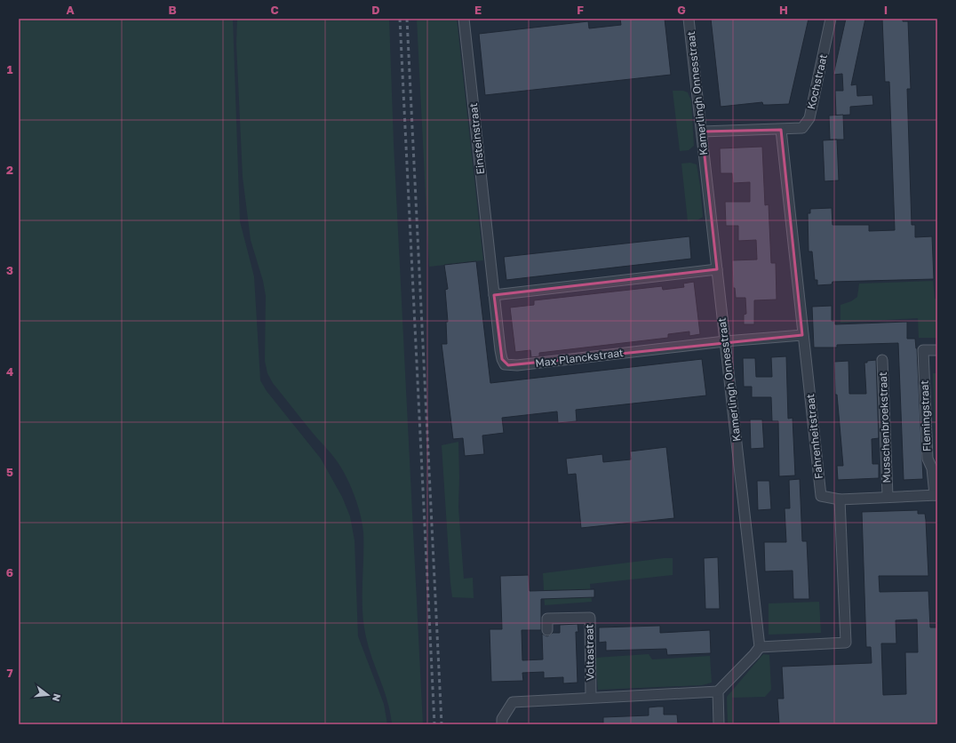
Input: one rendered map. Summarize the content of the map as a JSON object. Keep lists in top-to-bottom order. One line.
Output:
{"streets":{"street":["Kochstraat","Kamerlingh Onnesstraat","Einsteinstraat","Max Planckstraat","Flemingstraat","Musschenbroekstraat","Fahrenheitstraat","Voltastraat"]},"crossings":[["Kochstraat","Kamerlingh Onnesstraat"],["Kochstraat","Fahrenheitstraat"],["Kamerlingh Onnesstraat","Max Planckstraat"],["Einsteinstraat","Max Planckstraat"],["Max Planckstraat","Fahrenheitstraat"],["Flemingstraat","Musschenbroekstraat"],["Musschenbroekstraat","Fahrenheitstraat"]],"north":"right","grid":{"columns":["A","B","C","D","E","F","G","H","I"],"rows":["1","2","3","4","5","6","7"]}}
